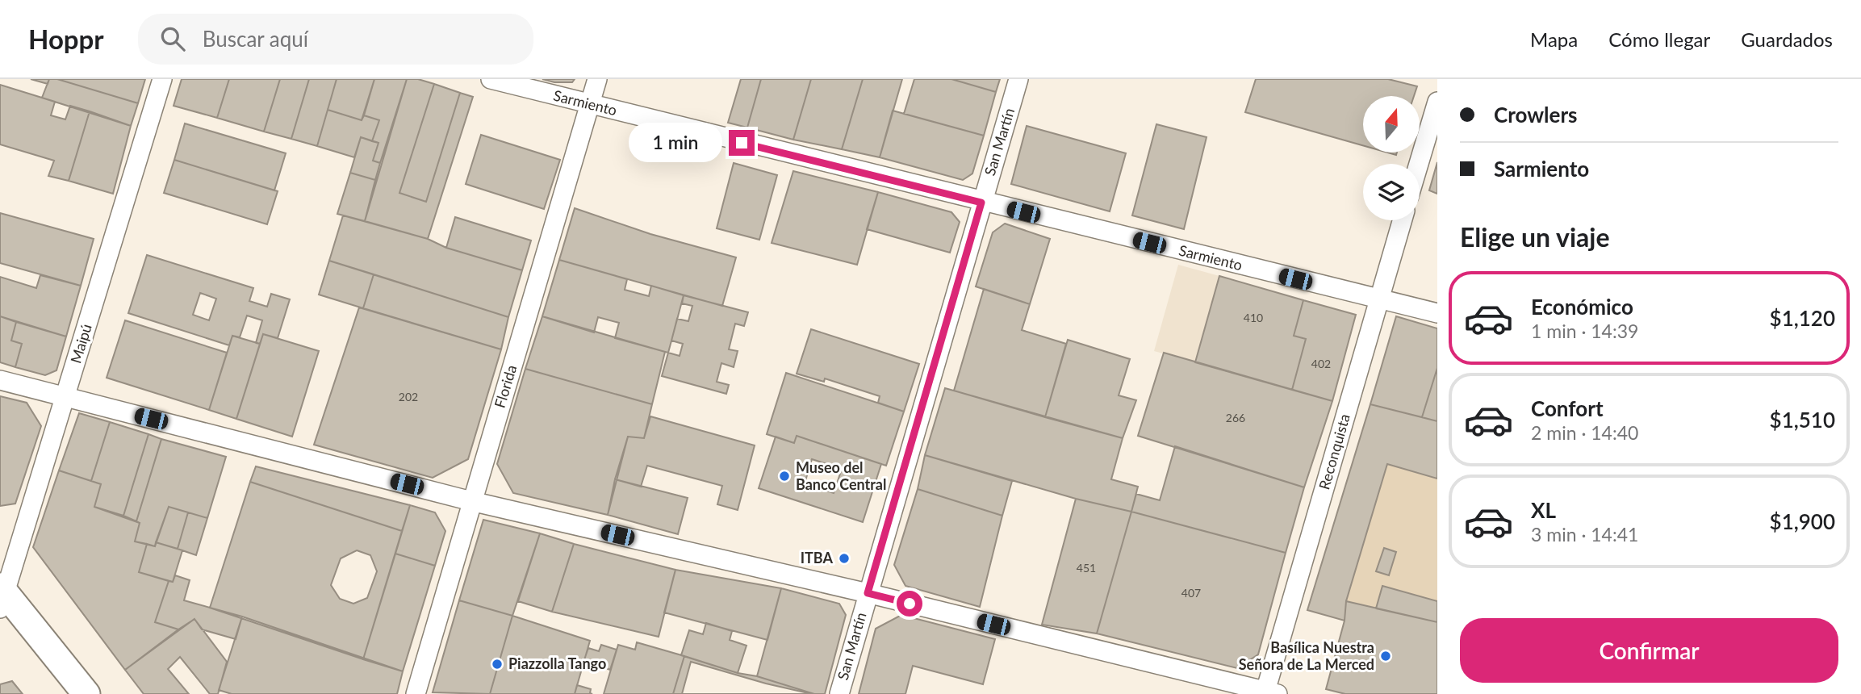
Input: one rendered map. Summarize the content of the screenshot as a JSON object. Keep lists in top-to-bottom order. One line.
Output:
{"streets":{"street":["Sarmiento","San Martín","Maipú","Florida","Reconquista"]},"crossings":[["Sarmiento","San Martín"],["Sarmiento","Florida"],["Sarmiento","Reconquista"]],"places":["Museo del Banco Central","ITBA","Basílica Nuestra Señora de La Merced","Piazzolla Tango"],"house_numbers":["410","402","202","266","451","407"],"north":"top","page":{"header":"Hoppr","search":"Buscar aquí","nav":["Mapa","Cómo llegar","Guardados"],"banner":["Crowlers","Sarmiento"],"bubble":"1 min","heading":"Elige un viaje","list":[{"name":"Económico","note":"1 min · 14:39","value":"$1,120"},{"name":"Confort","note":"2 min · 14:40","value":"$1,510"},{"name":"XL","note":"3 min · 14:41","value":"$1,900"}],"buttons":"Confirmar"}}
